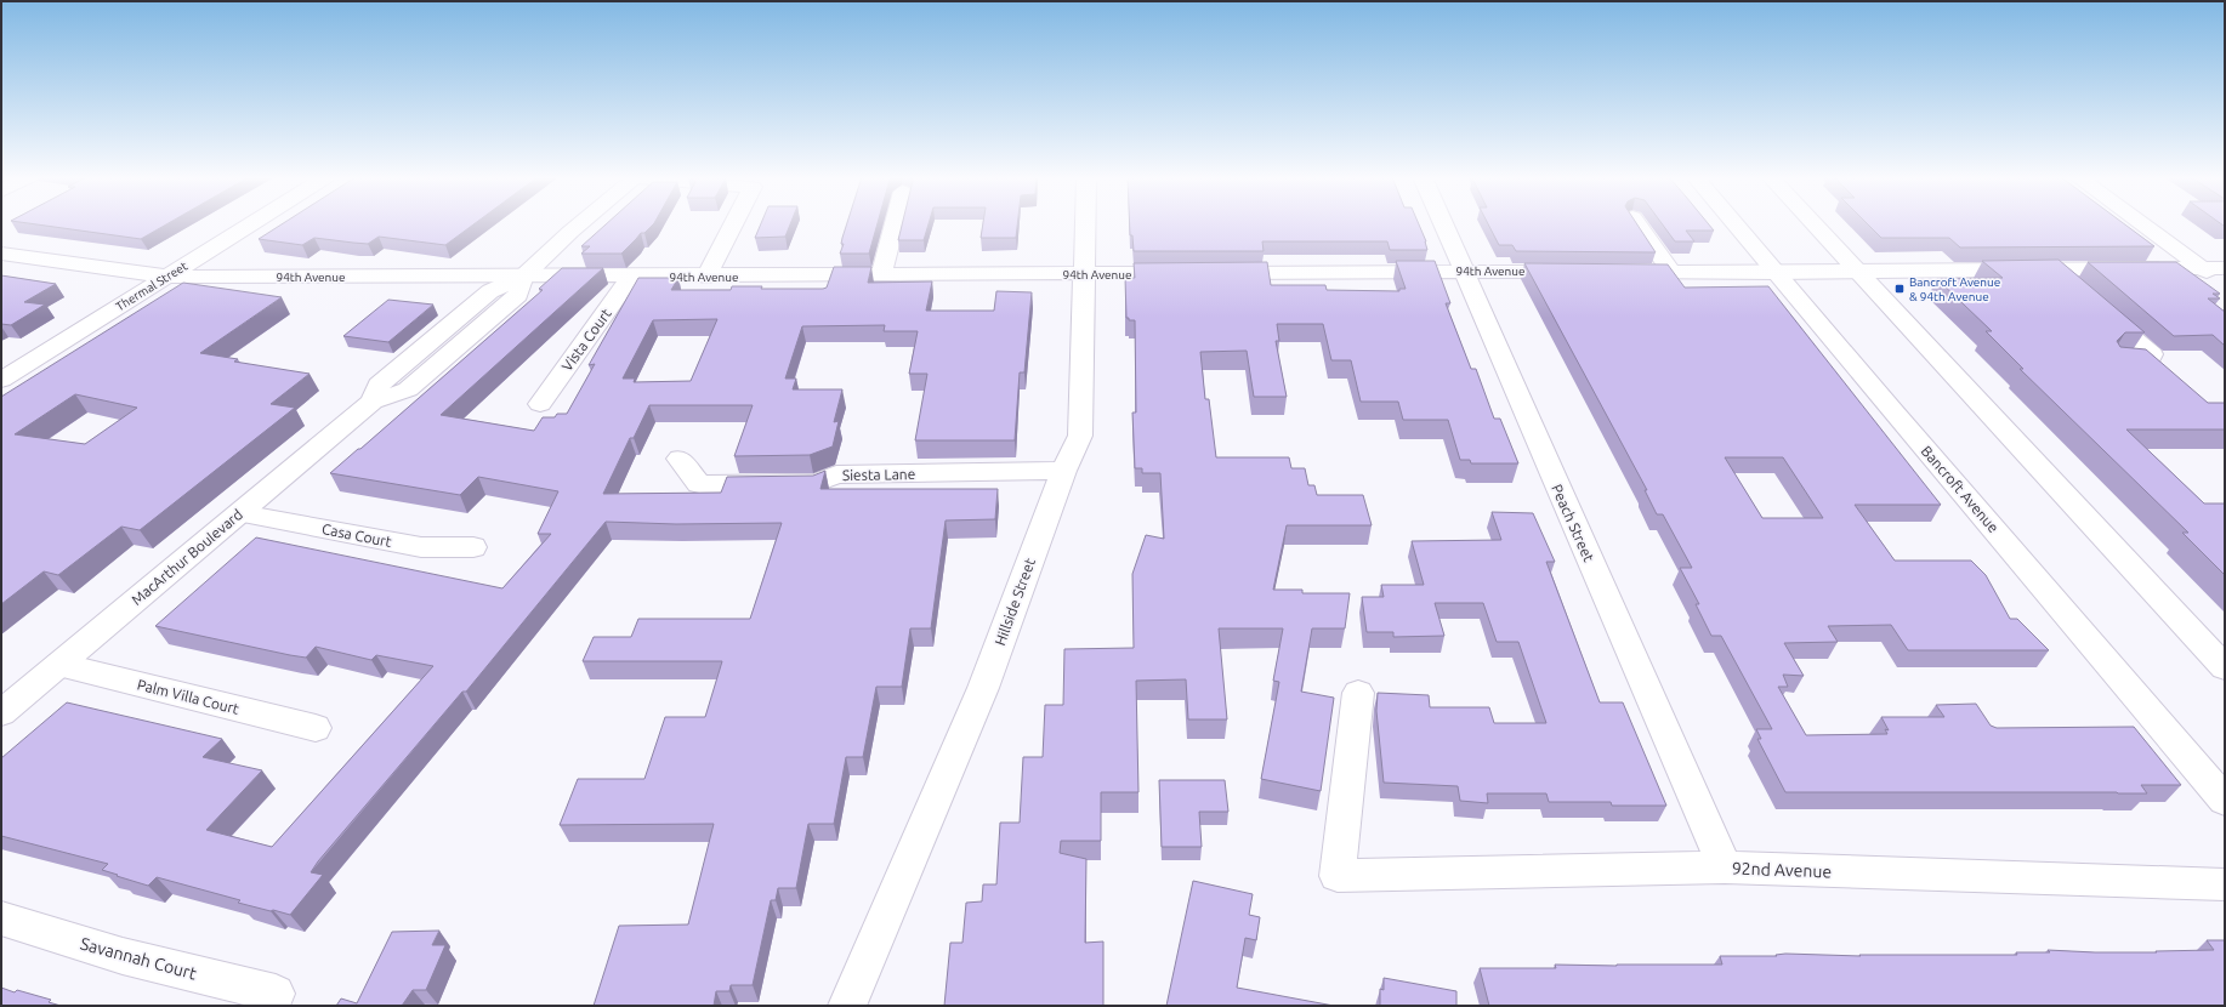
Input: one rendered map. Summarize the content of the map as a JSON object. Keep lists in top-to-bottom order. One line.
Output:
{"streets":{"street":["94th Avenue","Thermal Street","Vista Court","Siesta Lane","Bancroft Avenue","Peach Street","Casa Court","MacArthur Boulevard","Hillside Street","Palm Villa Court","92nd Avenue","Savannah Court"]},"crossings":[["94th Avenue","Thermal Street"],["94th Avenue","Vista Court"],["94th Avenue","Peach Street"],["94th Avenue","MacArthur Boulevard"],["94th Avenue","Hillside Street"],["Siesta Lane","Hillside Street"],["Peach Street","92nd Avenue"],["Casa Court","MacArthur Boulevard"],["MacArthur Boulevard","Palm Villa Court"]],"places":{"transit":["Bancroft Avenue & 94th Avenue"]}}
